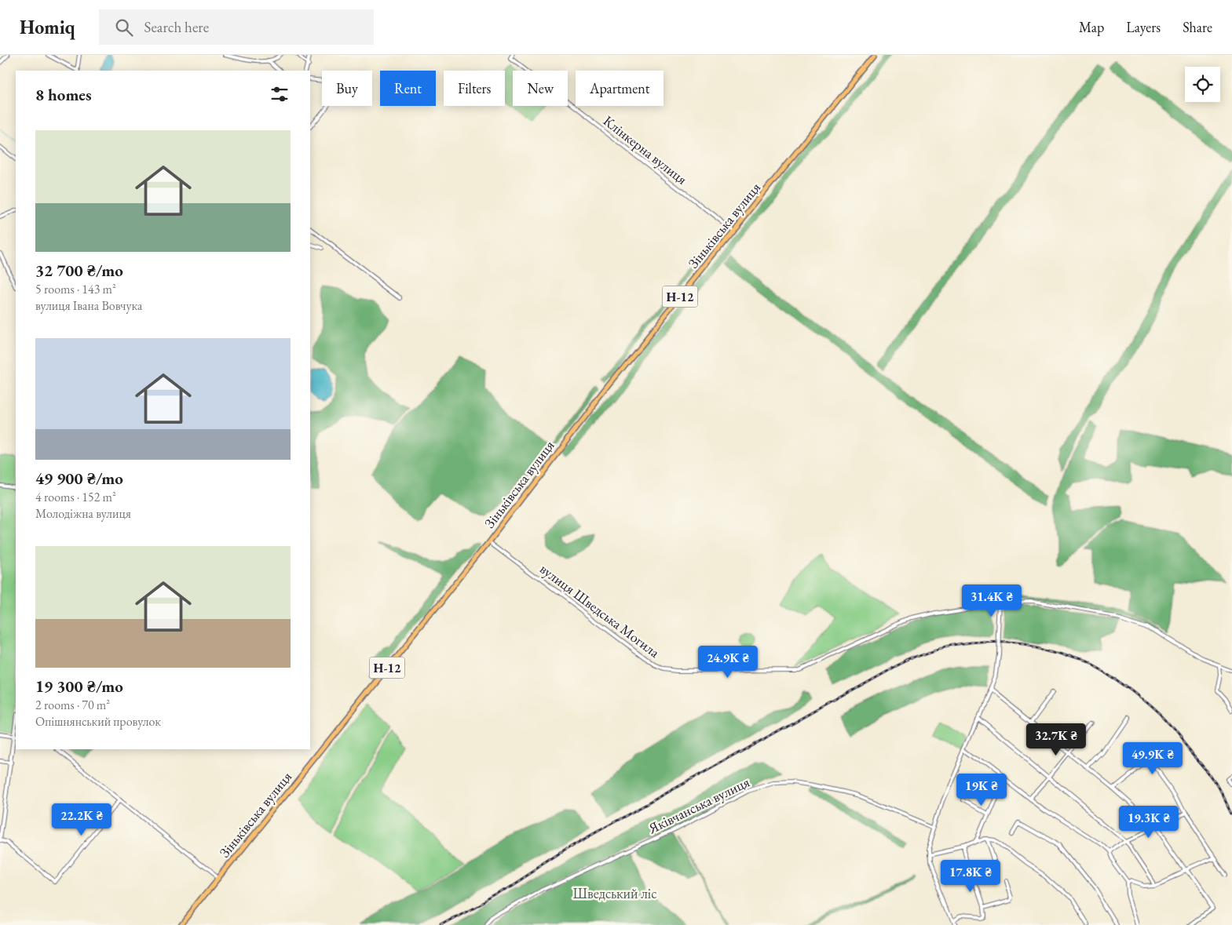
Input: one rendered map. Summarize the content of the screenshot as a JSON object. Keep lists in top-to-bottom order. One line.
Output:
{"streets":{"main road":["Зіньківська вулиця","Н-12"],"street":["Клінкерна вулиця","вулиця Шведська Могила","Яківчанська вулиця"]},"crossings":[["Клінкерна вулиця","Зіньківська вулиця"],["Зіньківська вулиця","вулиця Шведська Могила"]],"parks":["Шведський ліс"],"page":{"header":"Homiq","search":"Search here","nav":["Map","Layers","Share"],"chip":["Buy","Rent","Filters","New","Apartment"],"heading":"8 homes","list":[{"name":"32 700 ₴/mo","note":"5 rooms · 143 m² · вулиця Івана Вовчука"},{"name":"49 900 ₴/mo","note":"4 rooms · 152 m² · Молодіжна вулиця"},{"name":"19 300 ₴/mo","note":"2 rooms · 70 m² · Опішнянський провулок"}],"price":["31.4K ₴","24.9K ₴","32.7K ₴","49.9K ₴","19K ₴","22.2K ₴","19.3K ₴","17.8K ₴"]}}
